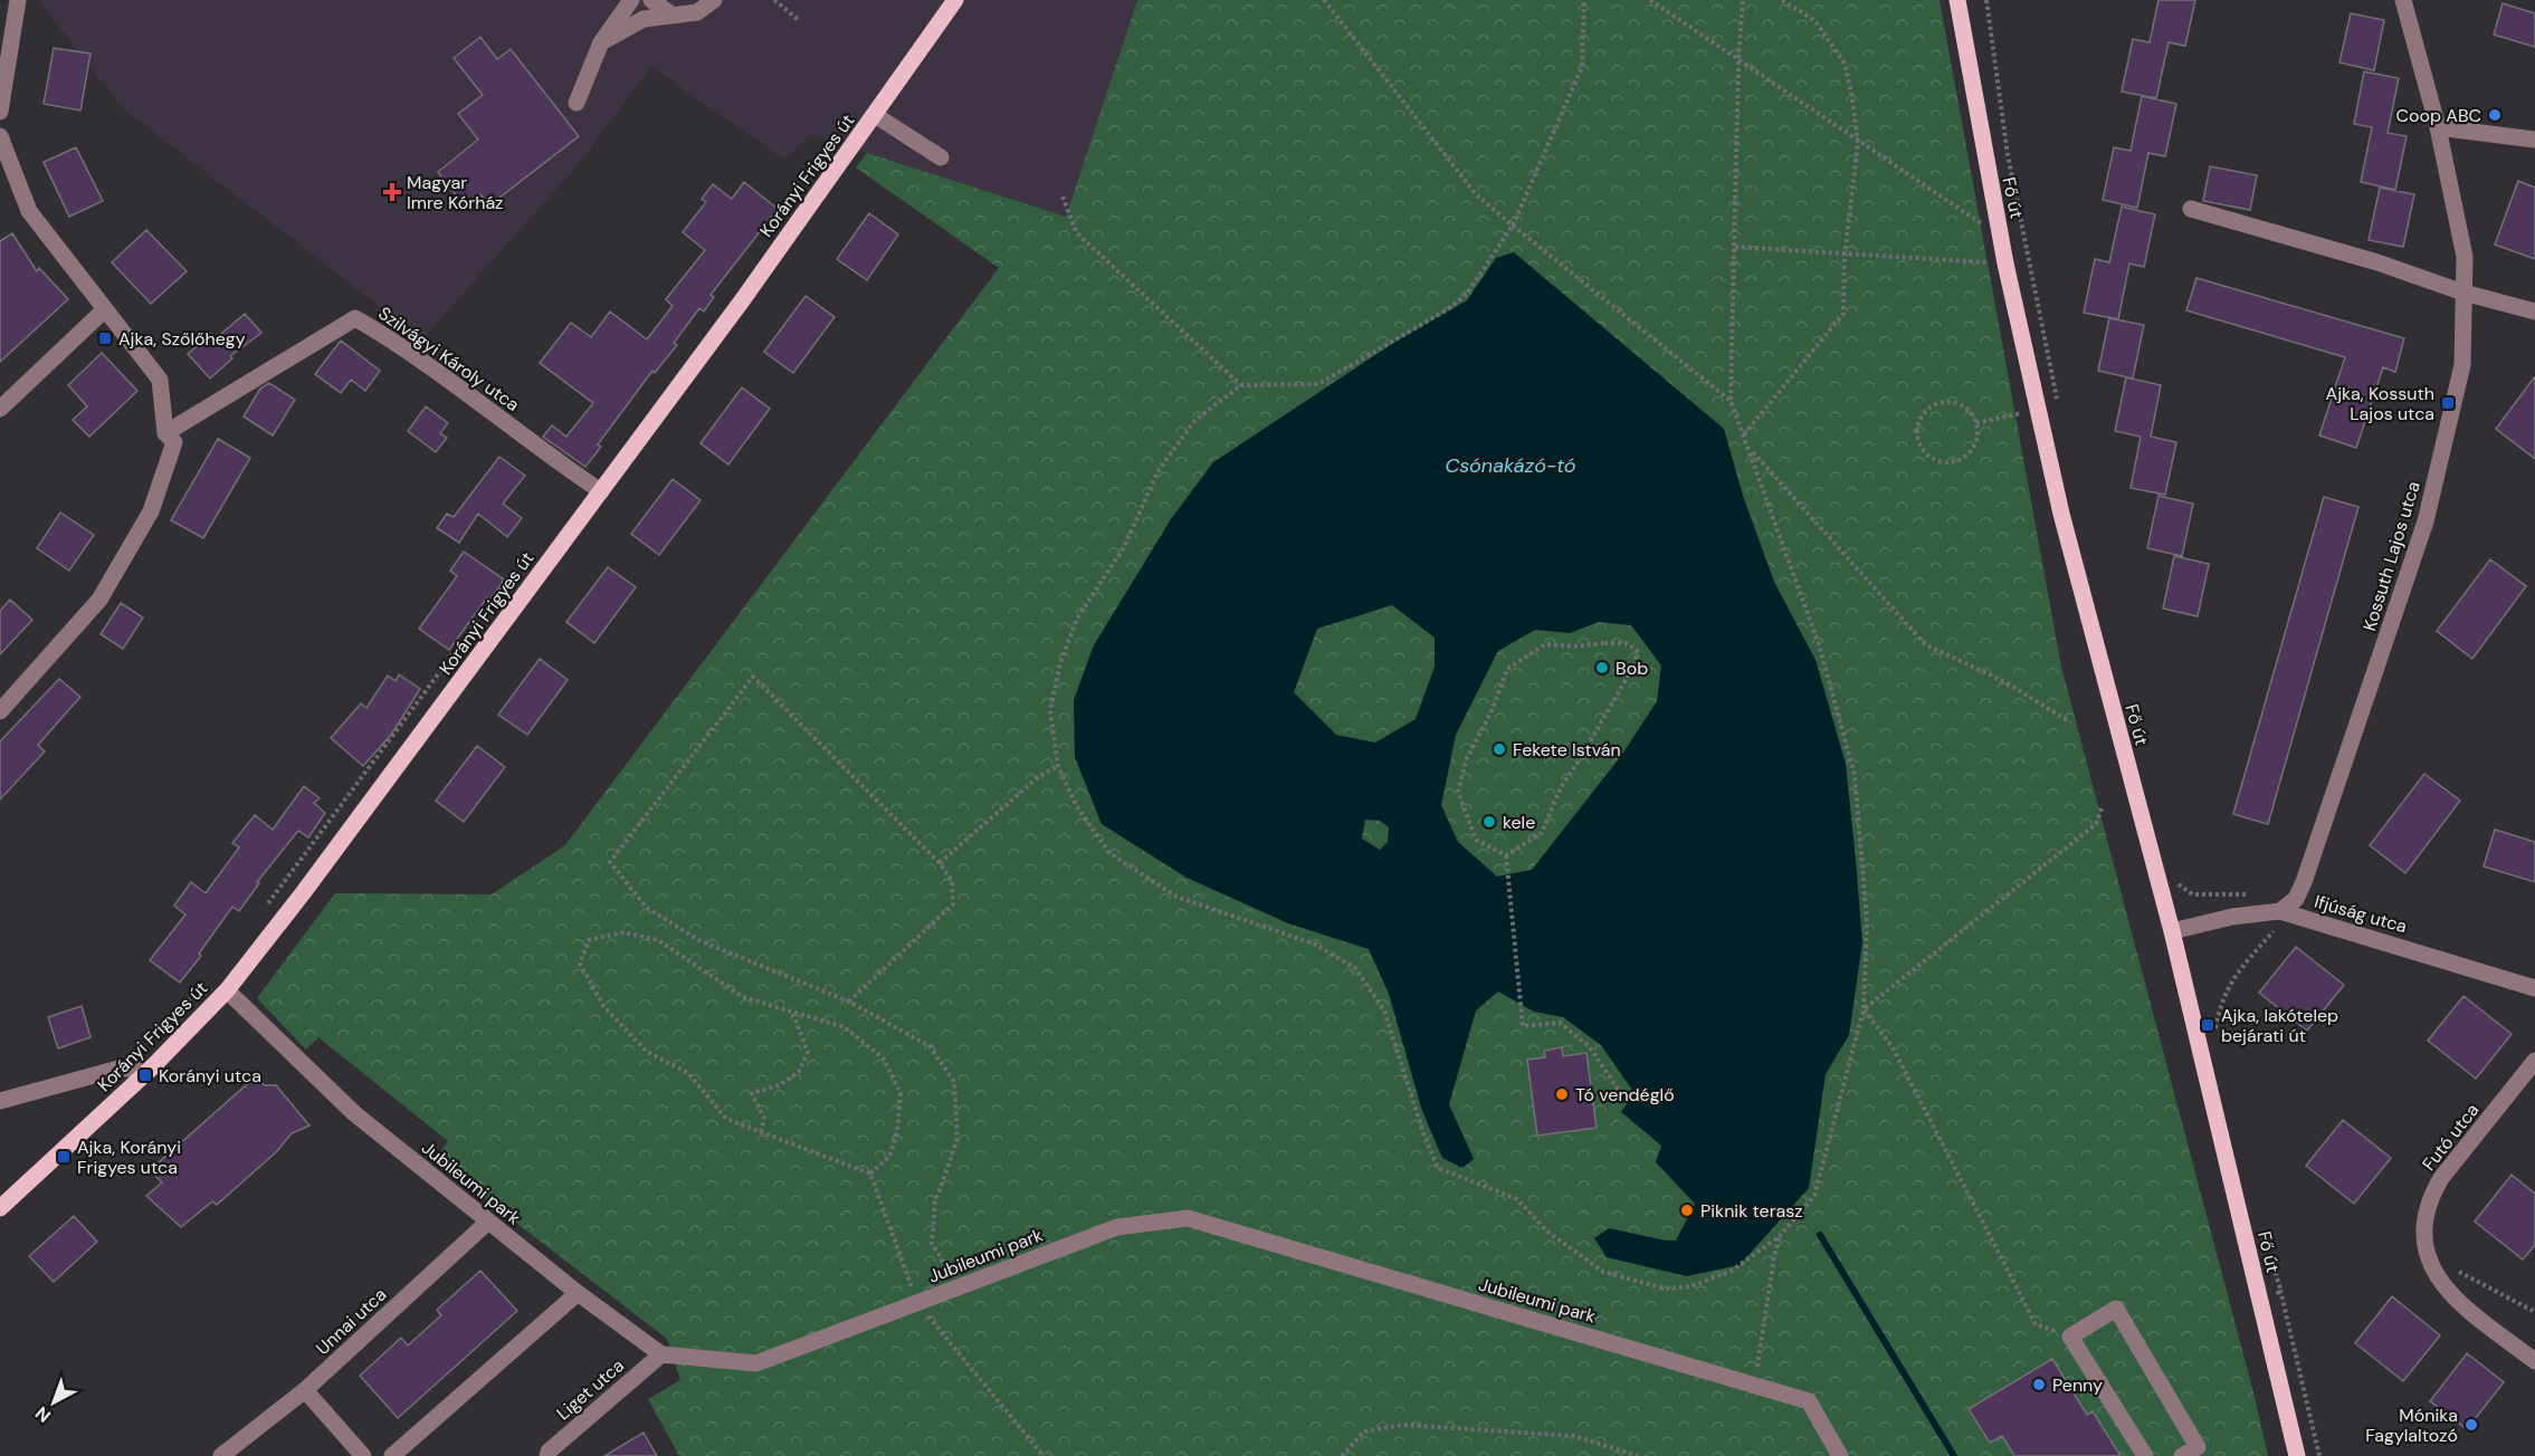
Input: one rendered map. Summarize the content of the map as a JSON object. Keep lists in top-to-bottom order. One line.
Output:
{"streets":{"main road":["Korányi Frigyes út","Fő út"],"street":["Szilvágyi Károly utca","Kossuth Lajos utca","Ifjúság utca","Futó utca","Jubileumi park","Unnai utca","Liget utca"]},"crossings":[["Korányi Frigyes út","Szilvágyi Károly utca"],["Korányi Frigyes út","Jubileumi park"],["Fő út","Ifjúság utca"],["Kossuth Lajos utca","Ifjúság utca"],["Jubileumi park","Unnai utca"],["Jubileumi park","Liget utca"]],"water":["Csónakázó-tó"],"places":{"other":["Coop ABC","Bob","Fekete István","kele","Tó vendéglő","Piknik terasz","Penny","Mónika Fagylaltozó"],"health":["Magyar Imre Kórház"],"transit":["Ajka, Szőlőhegy","Ajka, Kossuth Lajos utca","Ajka, lakótelep bejárati út","Korányi utca","Ajka, Korányi Frigyes utca"]},"north":"bottom left"}
